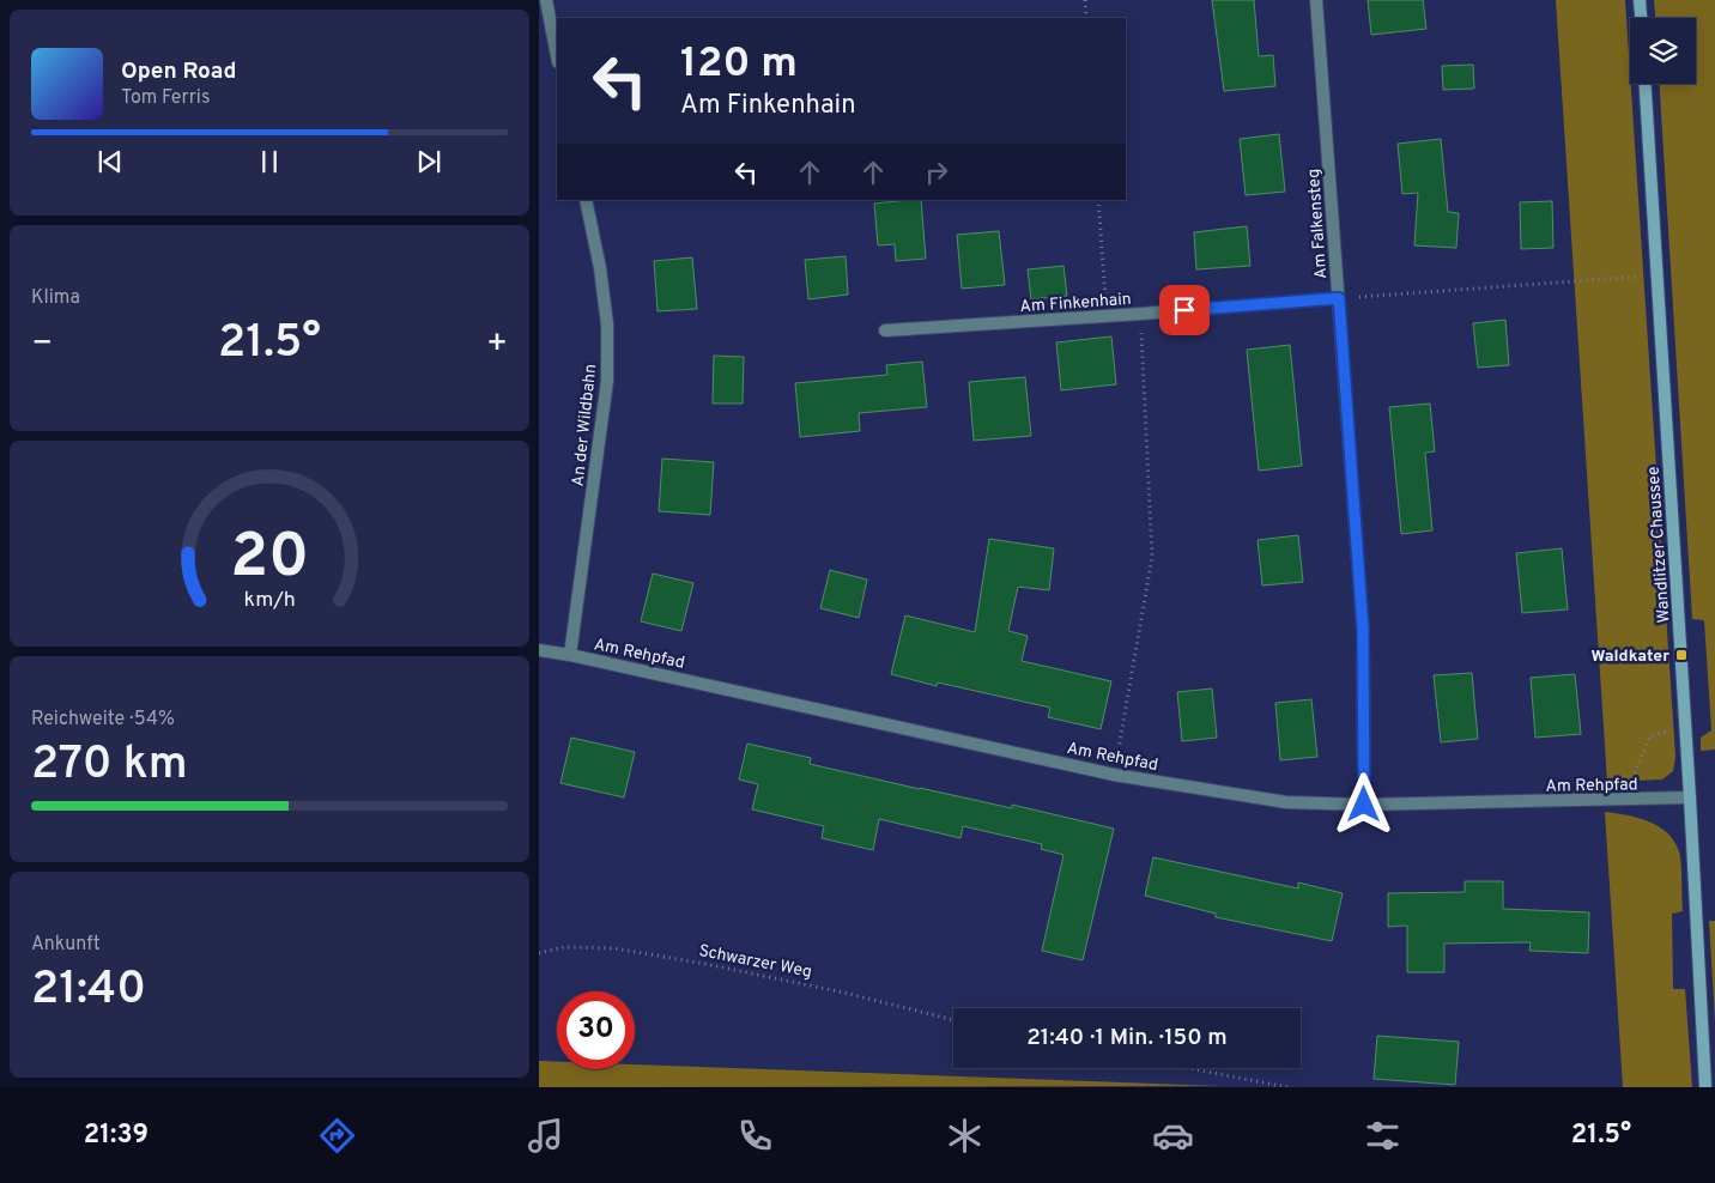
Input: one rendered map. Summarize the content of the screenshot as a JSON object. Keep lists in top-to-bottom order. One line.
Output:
{"streets":{"main road":["Wandlitzer Chaussee"],"street":["Am Falkensteg","Am Finkenhain","An der Wildbahn","Am Rehpfad"],"path":["Schwarzer Weg"]},"crossings":[["Am Falkensteg","Am Finkenhain"],["Am Falkensteg","Am Rehpfad"],["An der Wildbahn","Am Rehpfad"],["Wandlitzer Chaussee","Am Rehpfad"]],"places":{"transit":["Waldkater"]},"page":{"turn":["120 m","Am Finkenhain"],"song":["Open Road","Tom Ferris"],"tile":["Klima",["Reichweite · 54%","270 km"],["Ankunft","21:40"]],"heat":["−","21.5°","+"],"limit":"30","trip":"21:40 · 1 Min. · 150 m","tabs":["21:39","21.5°"],"gauge":["20","km/h"]}}
